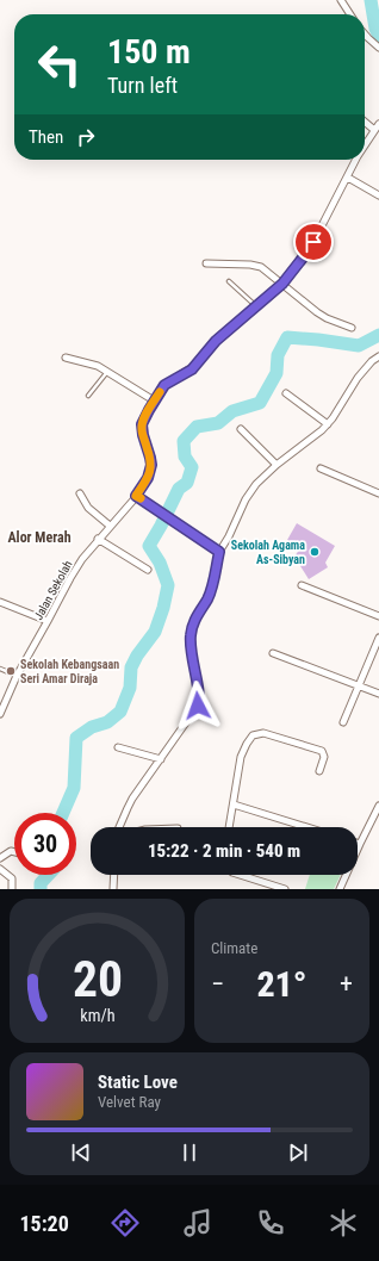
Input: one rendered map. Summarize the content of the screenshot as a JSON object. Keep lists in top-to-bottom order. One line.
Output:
{"streets":{"street":["Jalan Sekolah"]},"districts":["Alor Merah"],"places":["Sekolah Agama As-Sibyan","Sekolah Kebangsaan Seri Amar Diraja"],"page":{"turn":["150 m","Turn left"],"then":"Then","limit":"30","trip":"15:22 · 2 min · 540 m","tile":"Climate","heat":["−","21°","+"],"song":["Static Love","Velvet Ray"],"tabs":"15:20","gauge":["20","km/h"]}}
